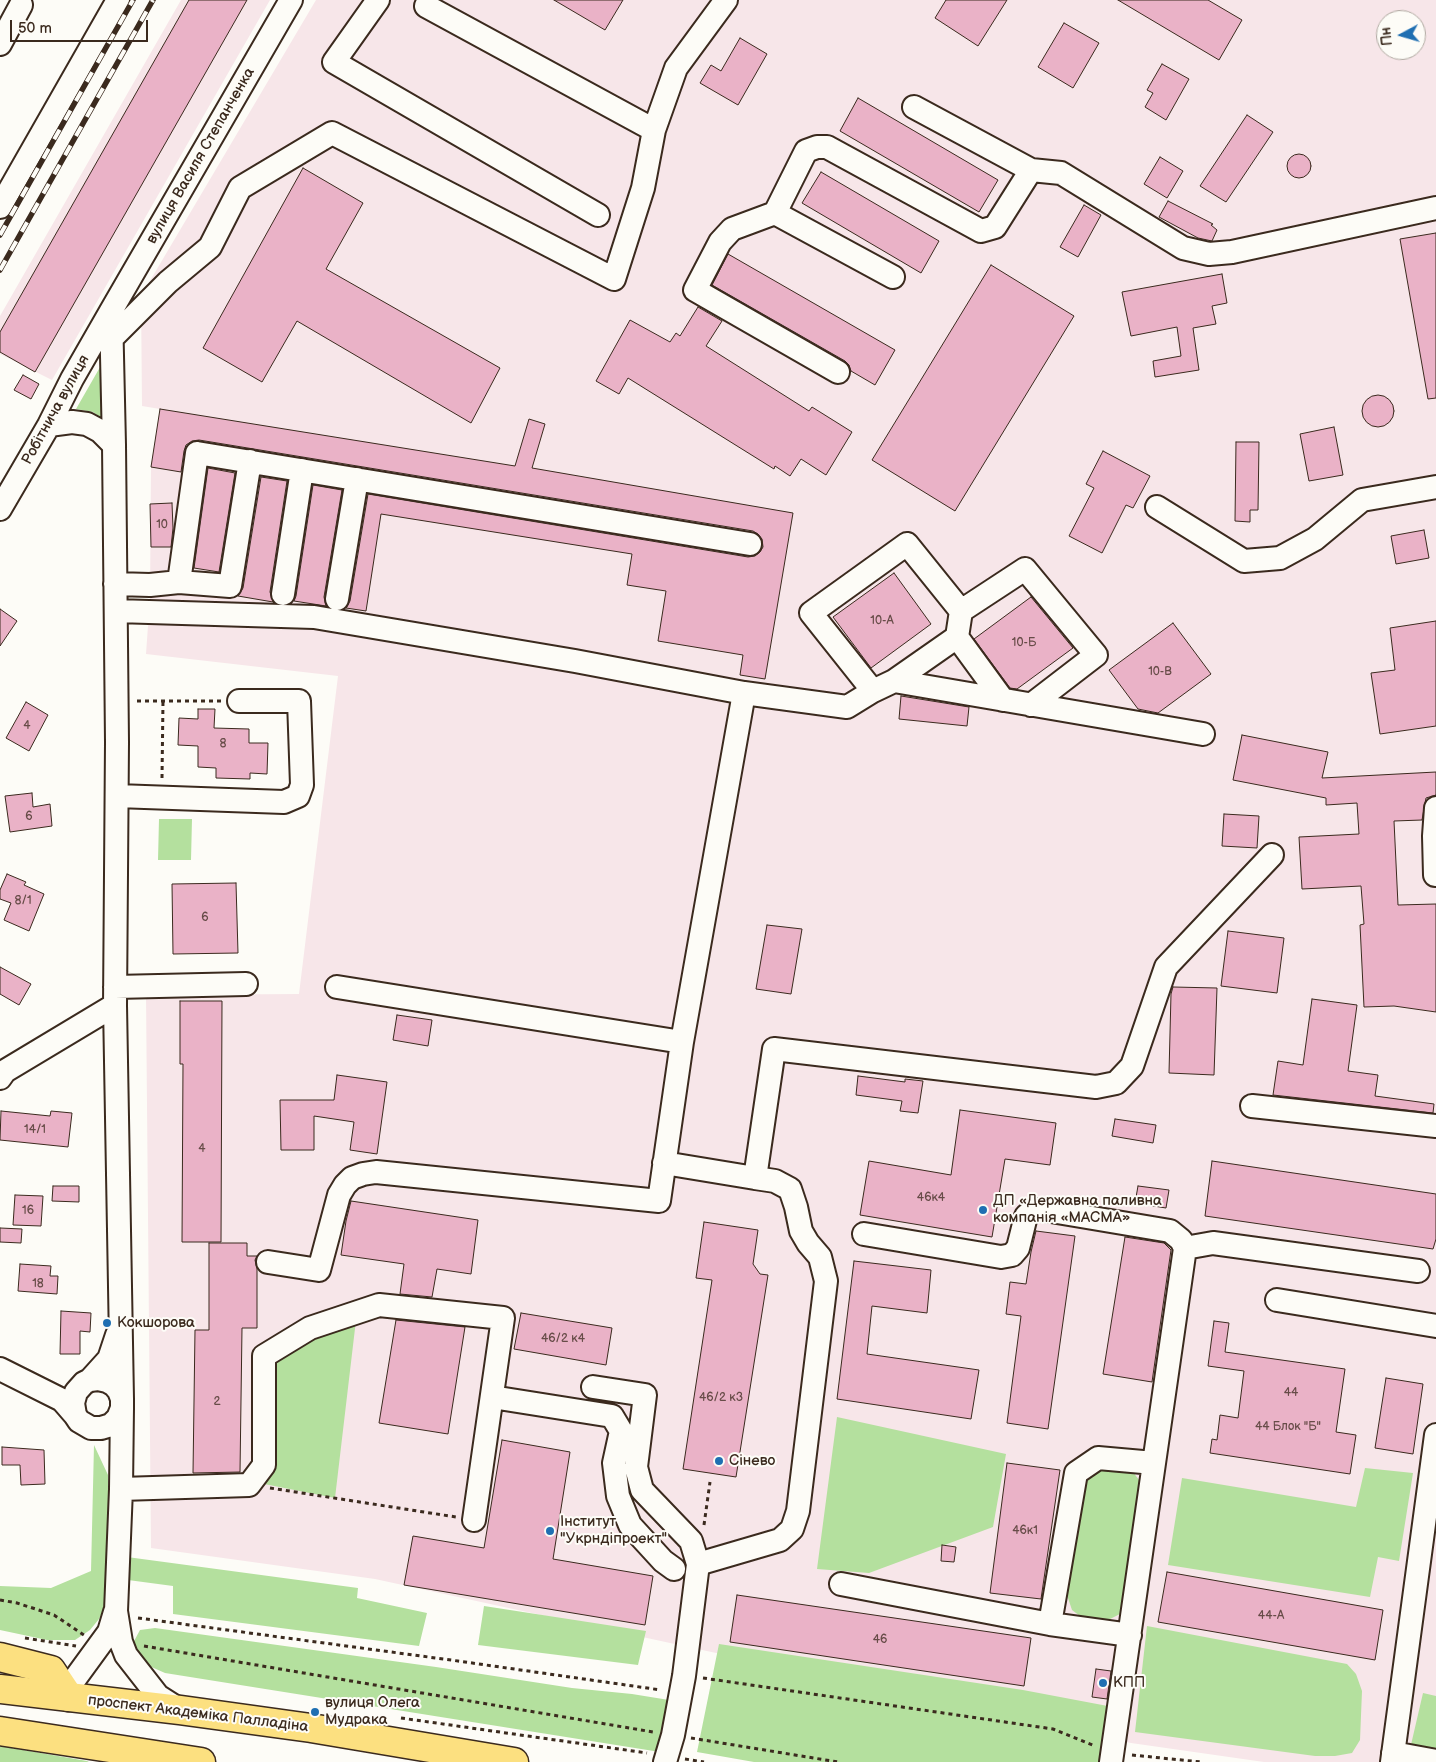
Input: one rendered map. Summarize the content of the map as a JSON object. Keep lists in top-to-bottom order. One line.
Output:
{"streets":{"main road":["проспект Академіка Палладіна"],"street":["вулиця Василя Степанченка","Робітнича вулиця"]},"crossings":[["вулиця Василя Степанченка","Робітнича вулиця"]],"places":["ДП «Державна паливна компанія «МАСМА»","Кокшорова","Сінево","Інститут \"Укрндіпроект\"","КПП","вулиця Олега Мудрака"],"house_numbers":["10","10-А","10-Б","10-В","4","8","6","8/1","6","14/1","4","46к4","16","18","46/2 к4","44","46/2 к3","2","44 Блок \"Б\"","46к1","44-А","46"],"scale_bar":"50 m","north":"left"}
